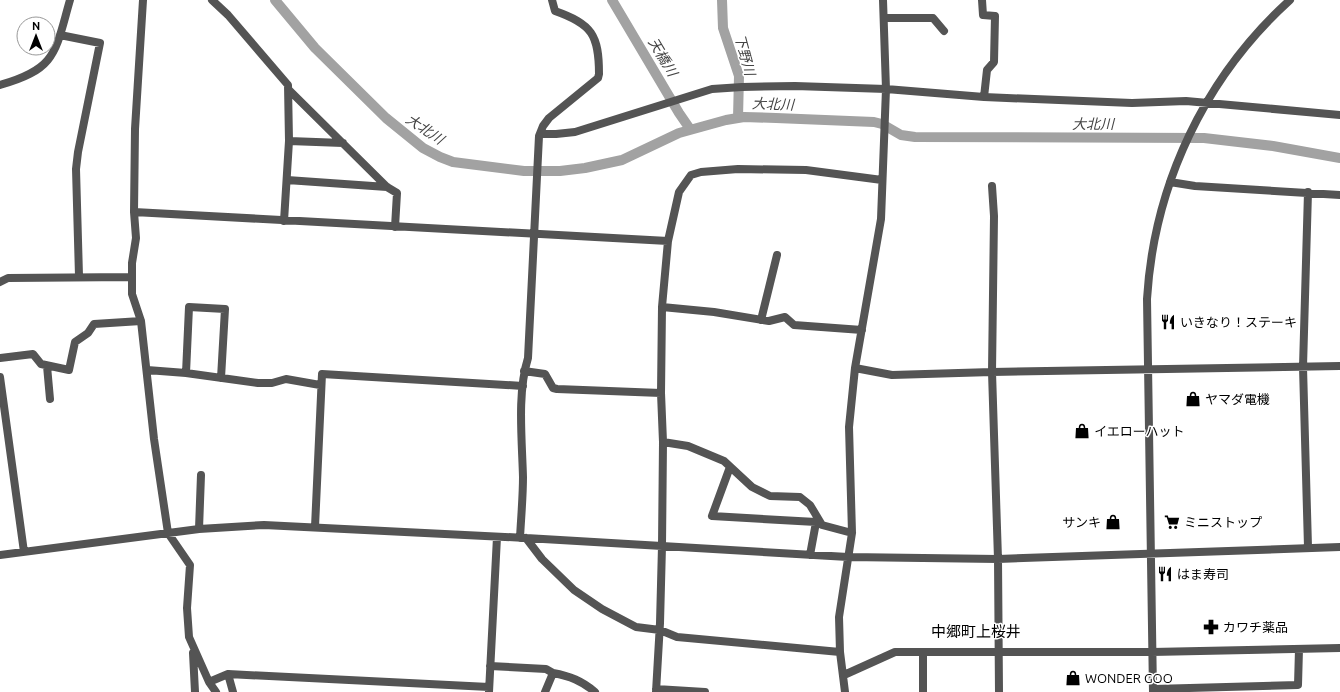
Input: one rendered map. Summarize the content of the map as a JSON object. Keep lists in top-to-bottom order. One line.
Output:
{"districts":["中郷町上桜井"],"water":["下野川","天橋川","大北川"],"places":{"restaurant":["いきなり！ステーキ","はま寿司"],"shop":["ヤマダ電機","イエローハット","サンキ","WONDER GOO"],"supermarket":["ミニストップ"],"pharmacy":["カワチ薬品"]},"north":"top"}
